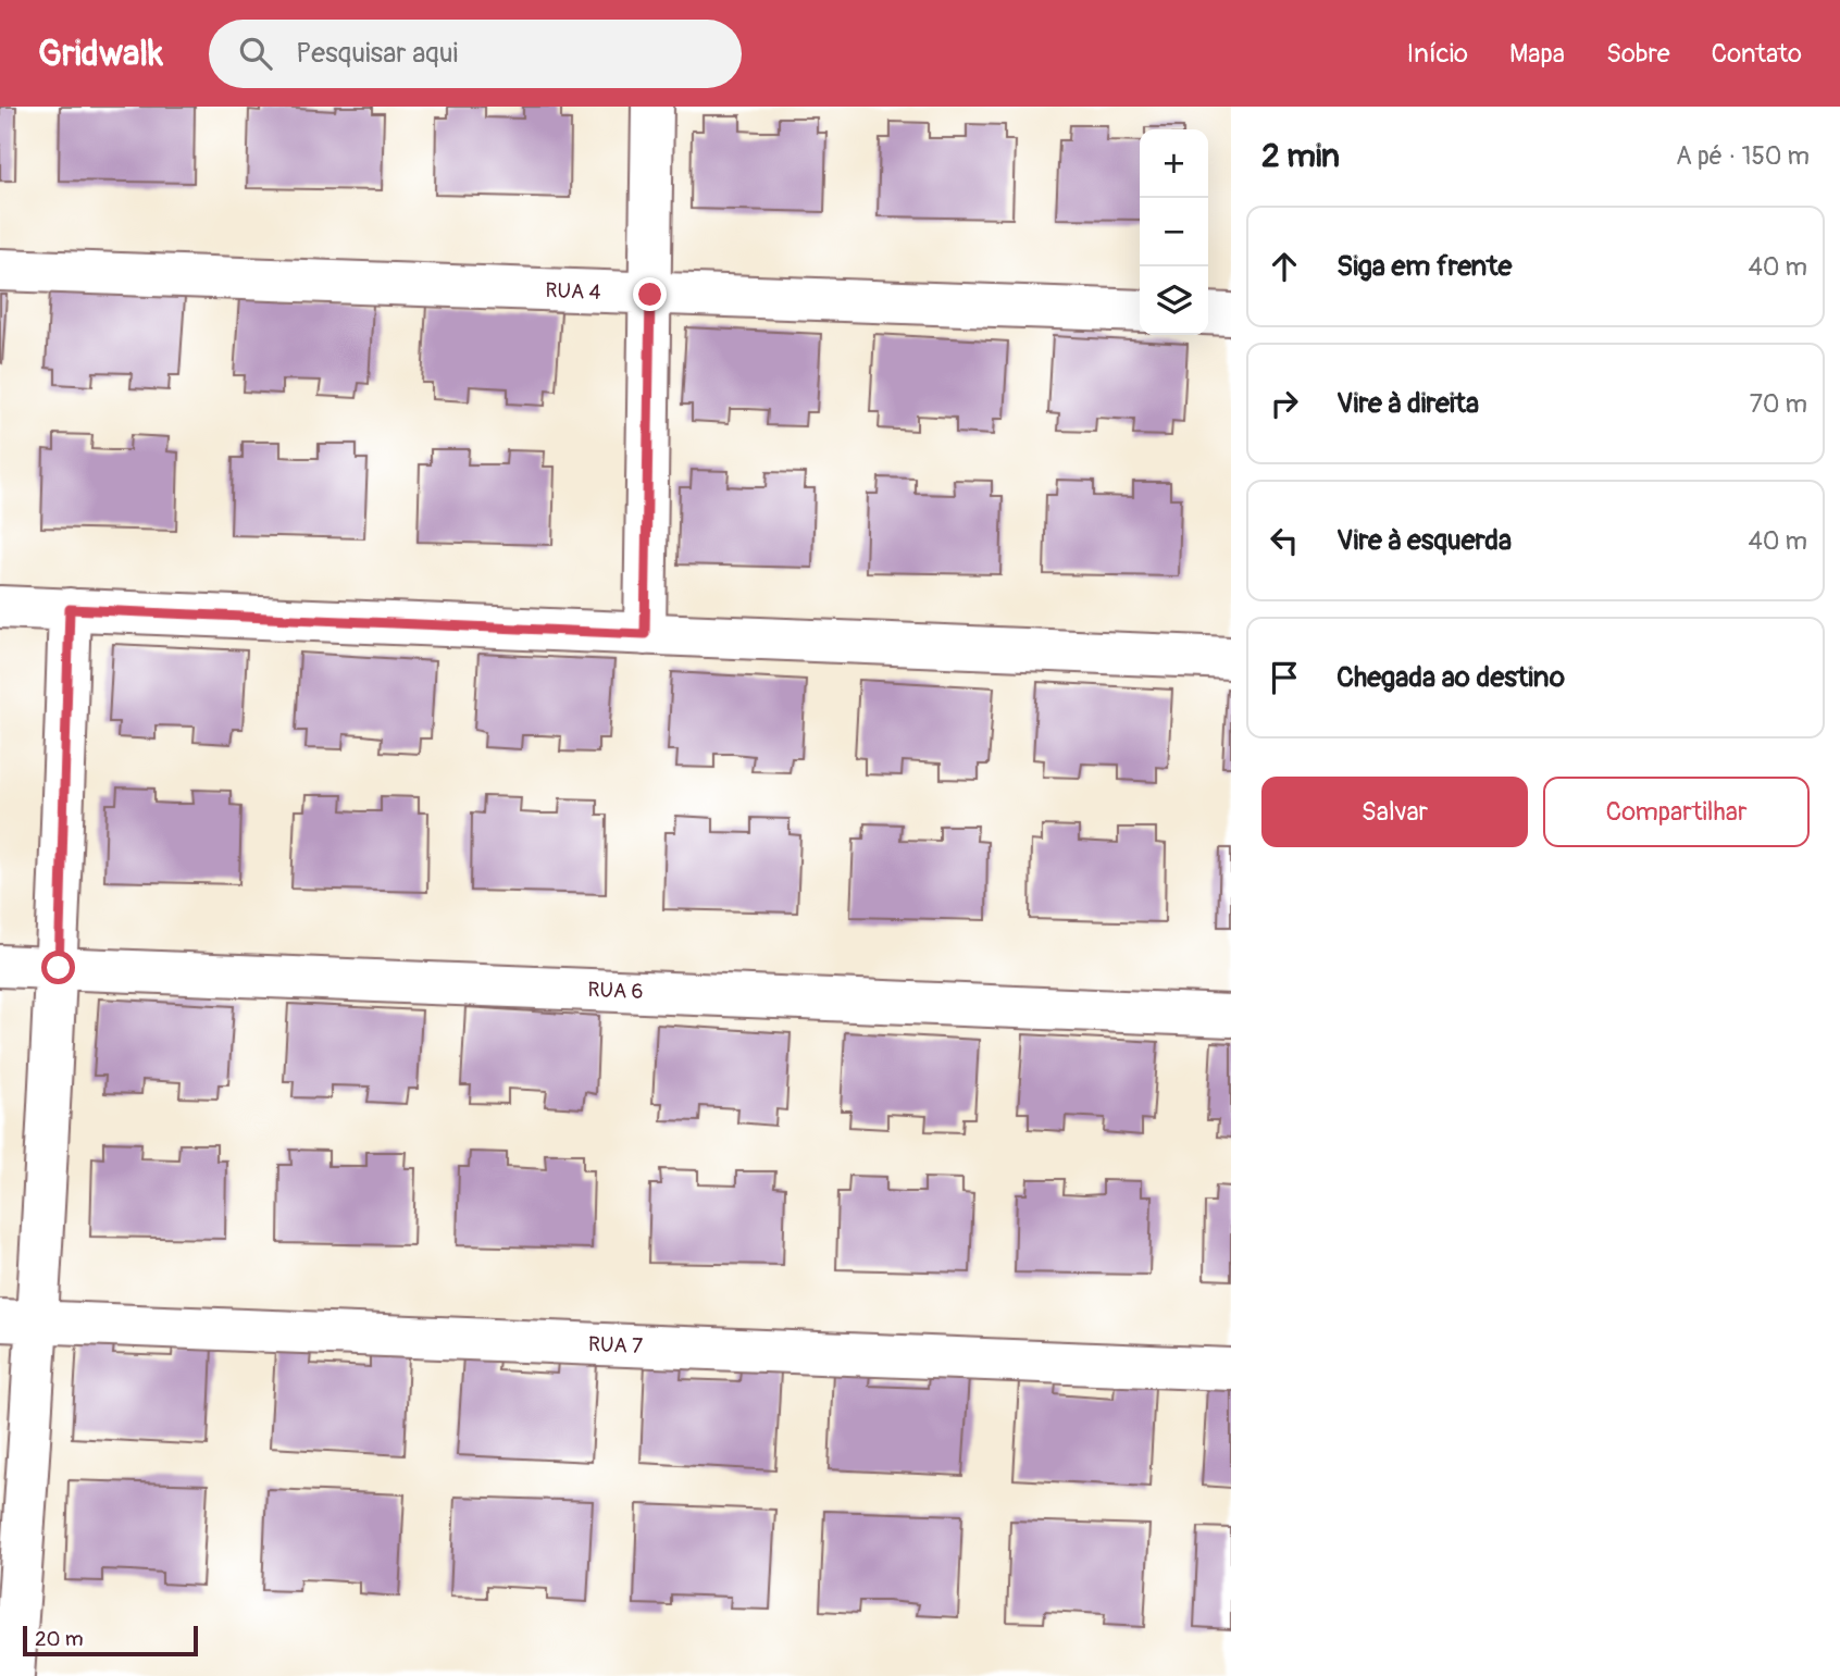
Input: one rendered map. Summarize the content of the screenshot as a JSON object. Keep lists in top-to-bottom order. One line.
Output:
{"streets":{"street":["RUA 4","RUA 6","RUA 7"]},"scale_bar":"20 m","page":{"header":"Gridwalk","search":"Pesquisar aqui","nav":["Início","Mapa","Sobre","Contato"],"heading":["2 min","A pé · 150 m"],"map_buttons":["+","−"],"list":[["Siga em frente","40 m"],["Vire à direita","70 m"],["Vire à esquerda","40 m"],"Chegada ao destino"],"buttons":["Salvar","Compartilhar"],"scale":"20 m"}}
